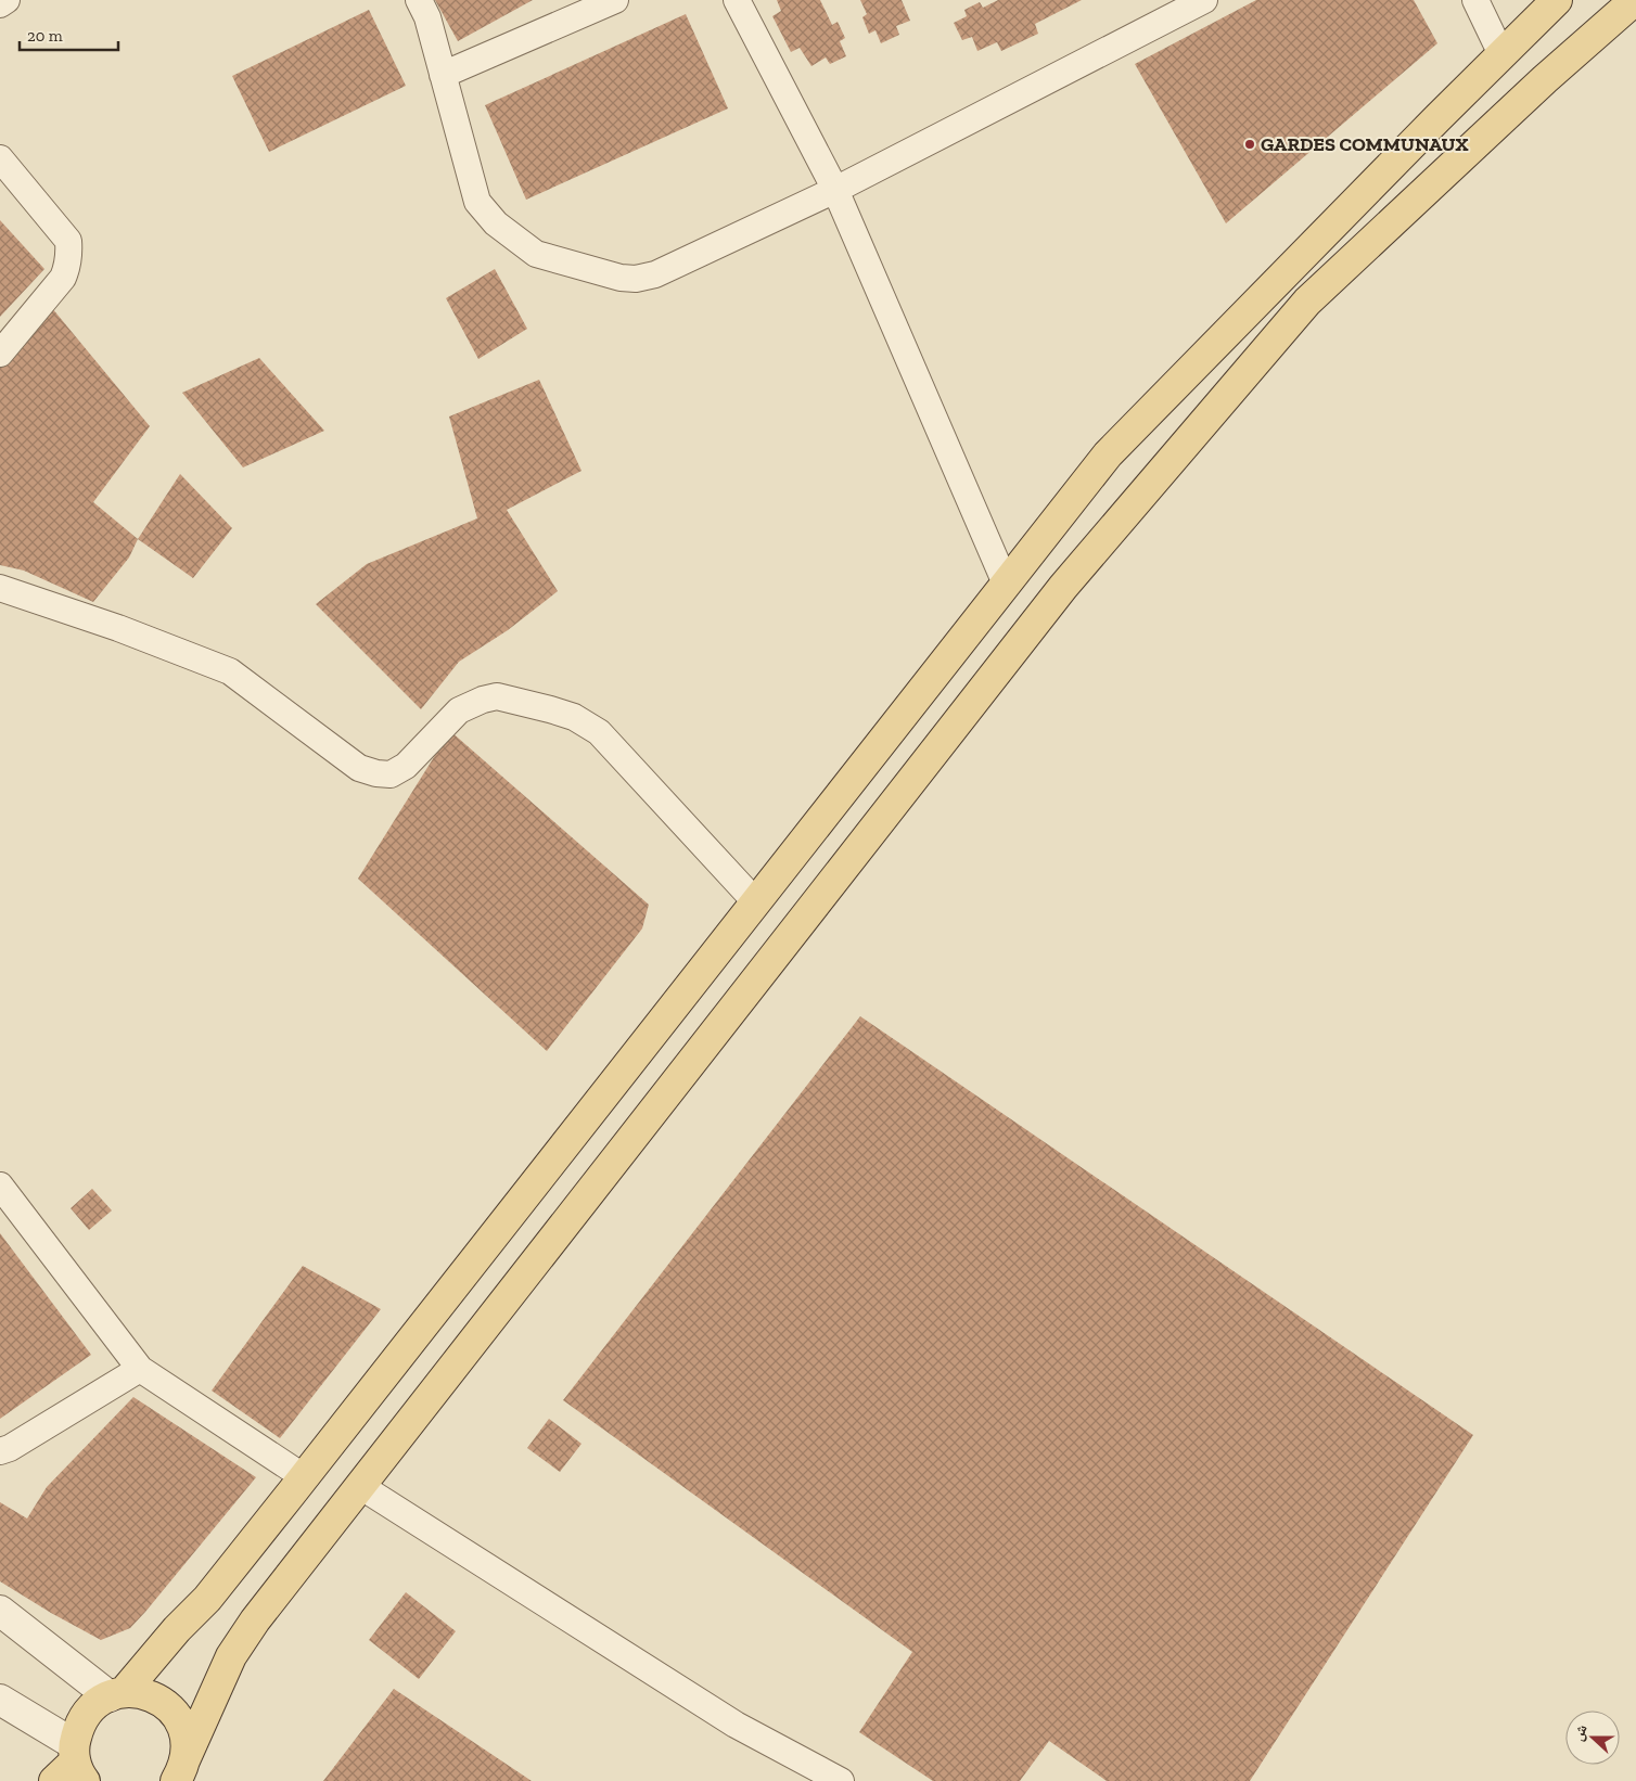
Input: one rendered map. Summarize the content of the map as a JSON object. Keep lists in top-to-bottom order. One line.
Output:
{"places":["GARDES COMMUNAUX"],"scale_bar":"20 m","north":"left"}
